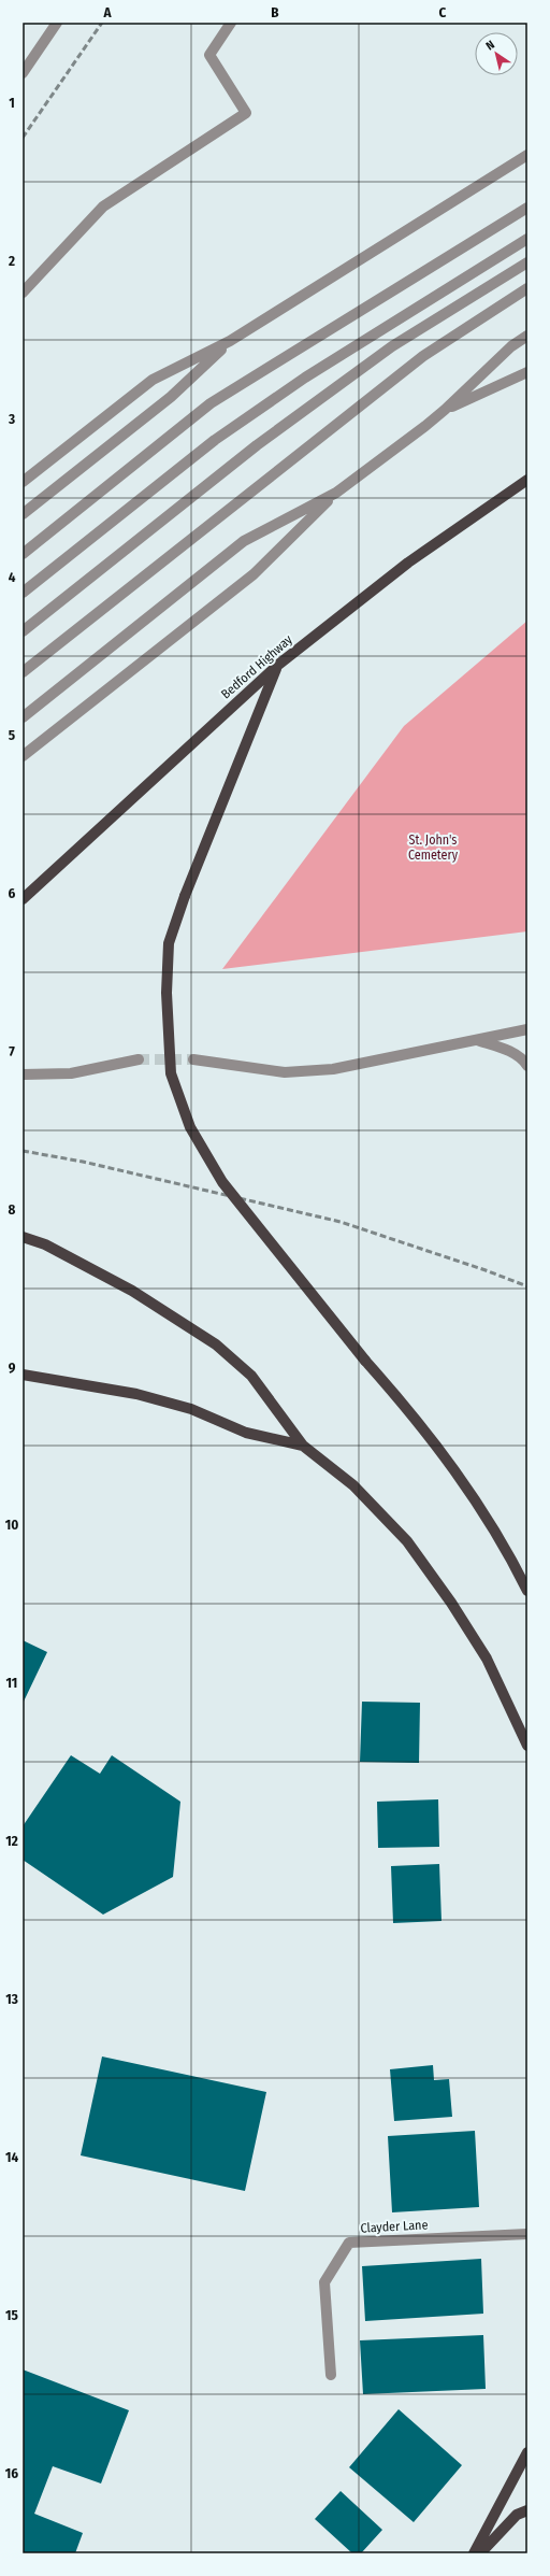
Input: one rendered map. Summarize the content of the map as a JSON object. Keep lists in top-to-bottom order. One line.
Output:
{"streets":{"main road":["Bedford Highway"],"lane":["Clayder Lane"]},"parks":["St. John's Cemetery"],"north":"top left","grid":{"columns":["A","B","C"],"rows":["1","2","3","4","5","6","7","8","9","10","11","12","13","14","15","16"]}}
